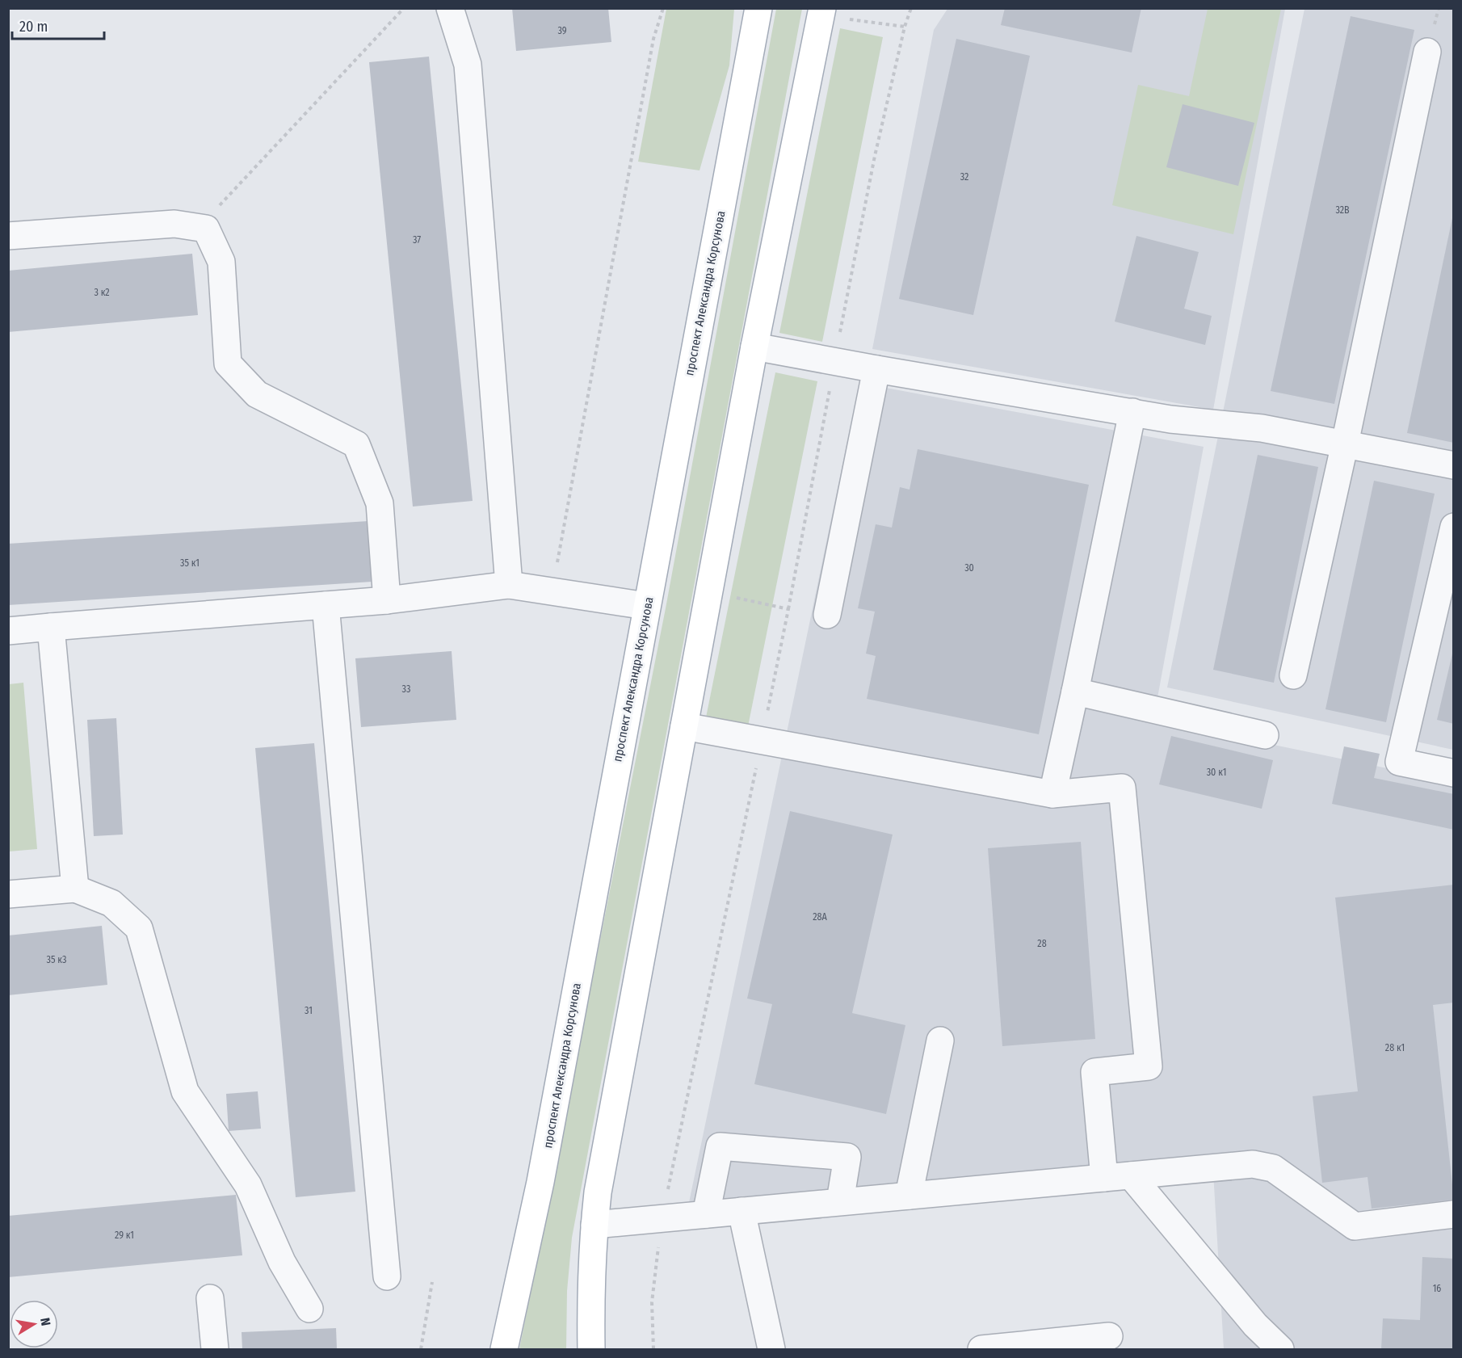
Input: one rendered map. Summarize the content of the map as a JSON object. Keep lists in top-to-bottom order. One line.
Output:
{"streets":{"main road":["проспект Александра Корсунова"]},"house_numbers":["39","32","32В","37","3 к2","35 к1","30","33","30 к1","28А","28","35 к3","31","28 к1","29 к1","16"],"scale_bar":"20 m","north":"right"}
